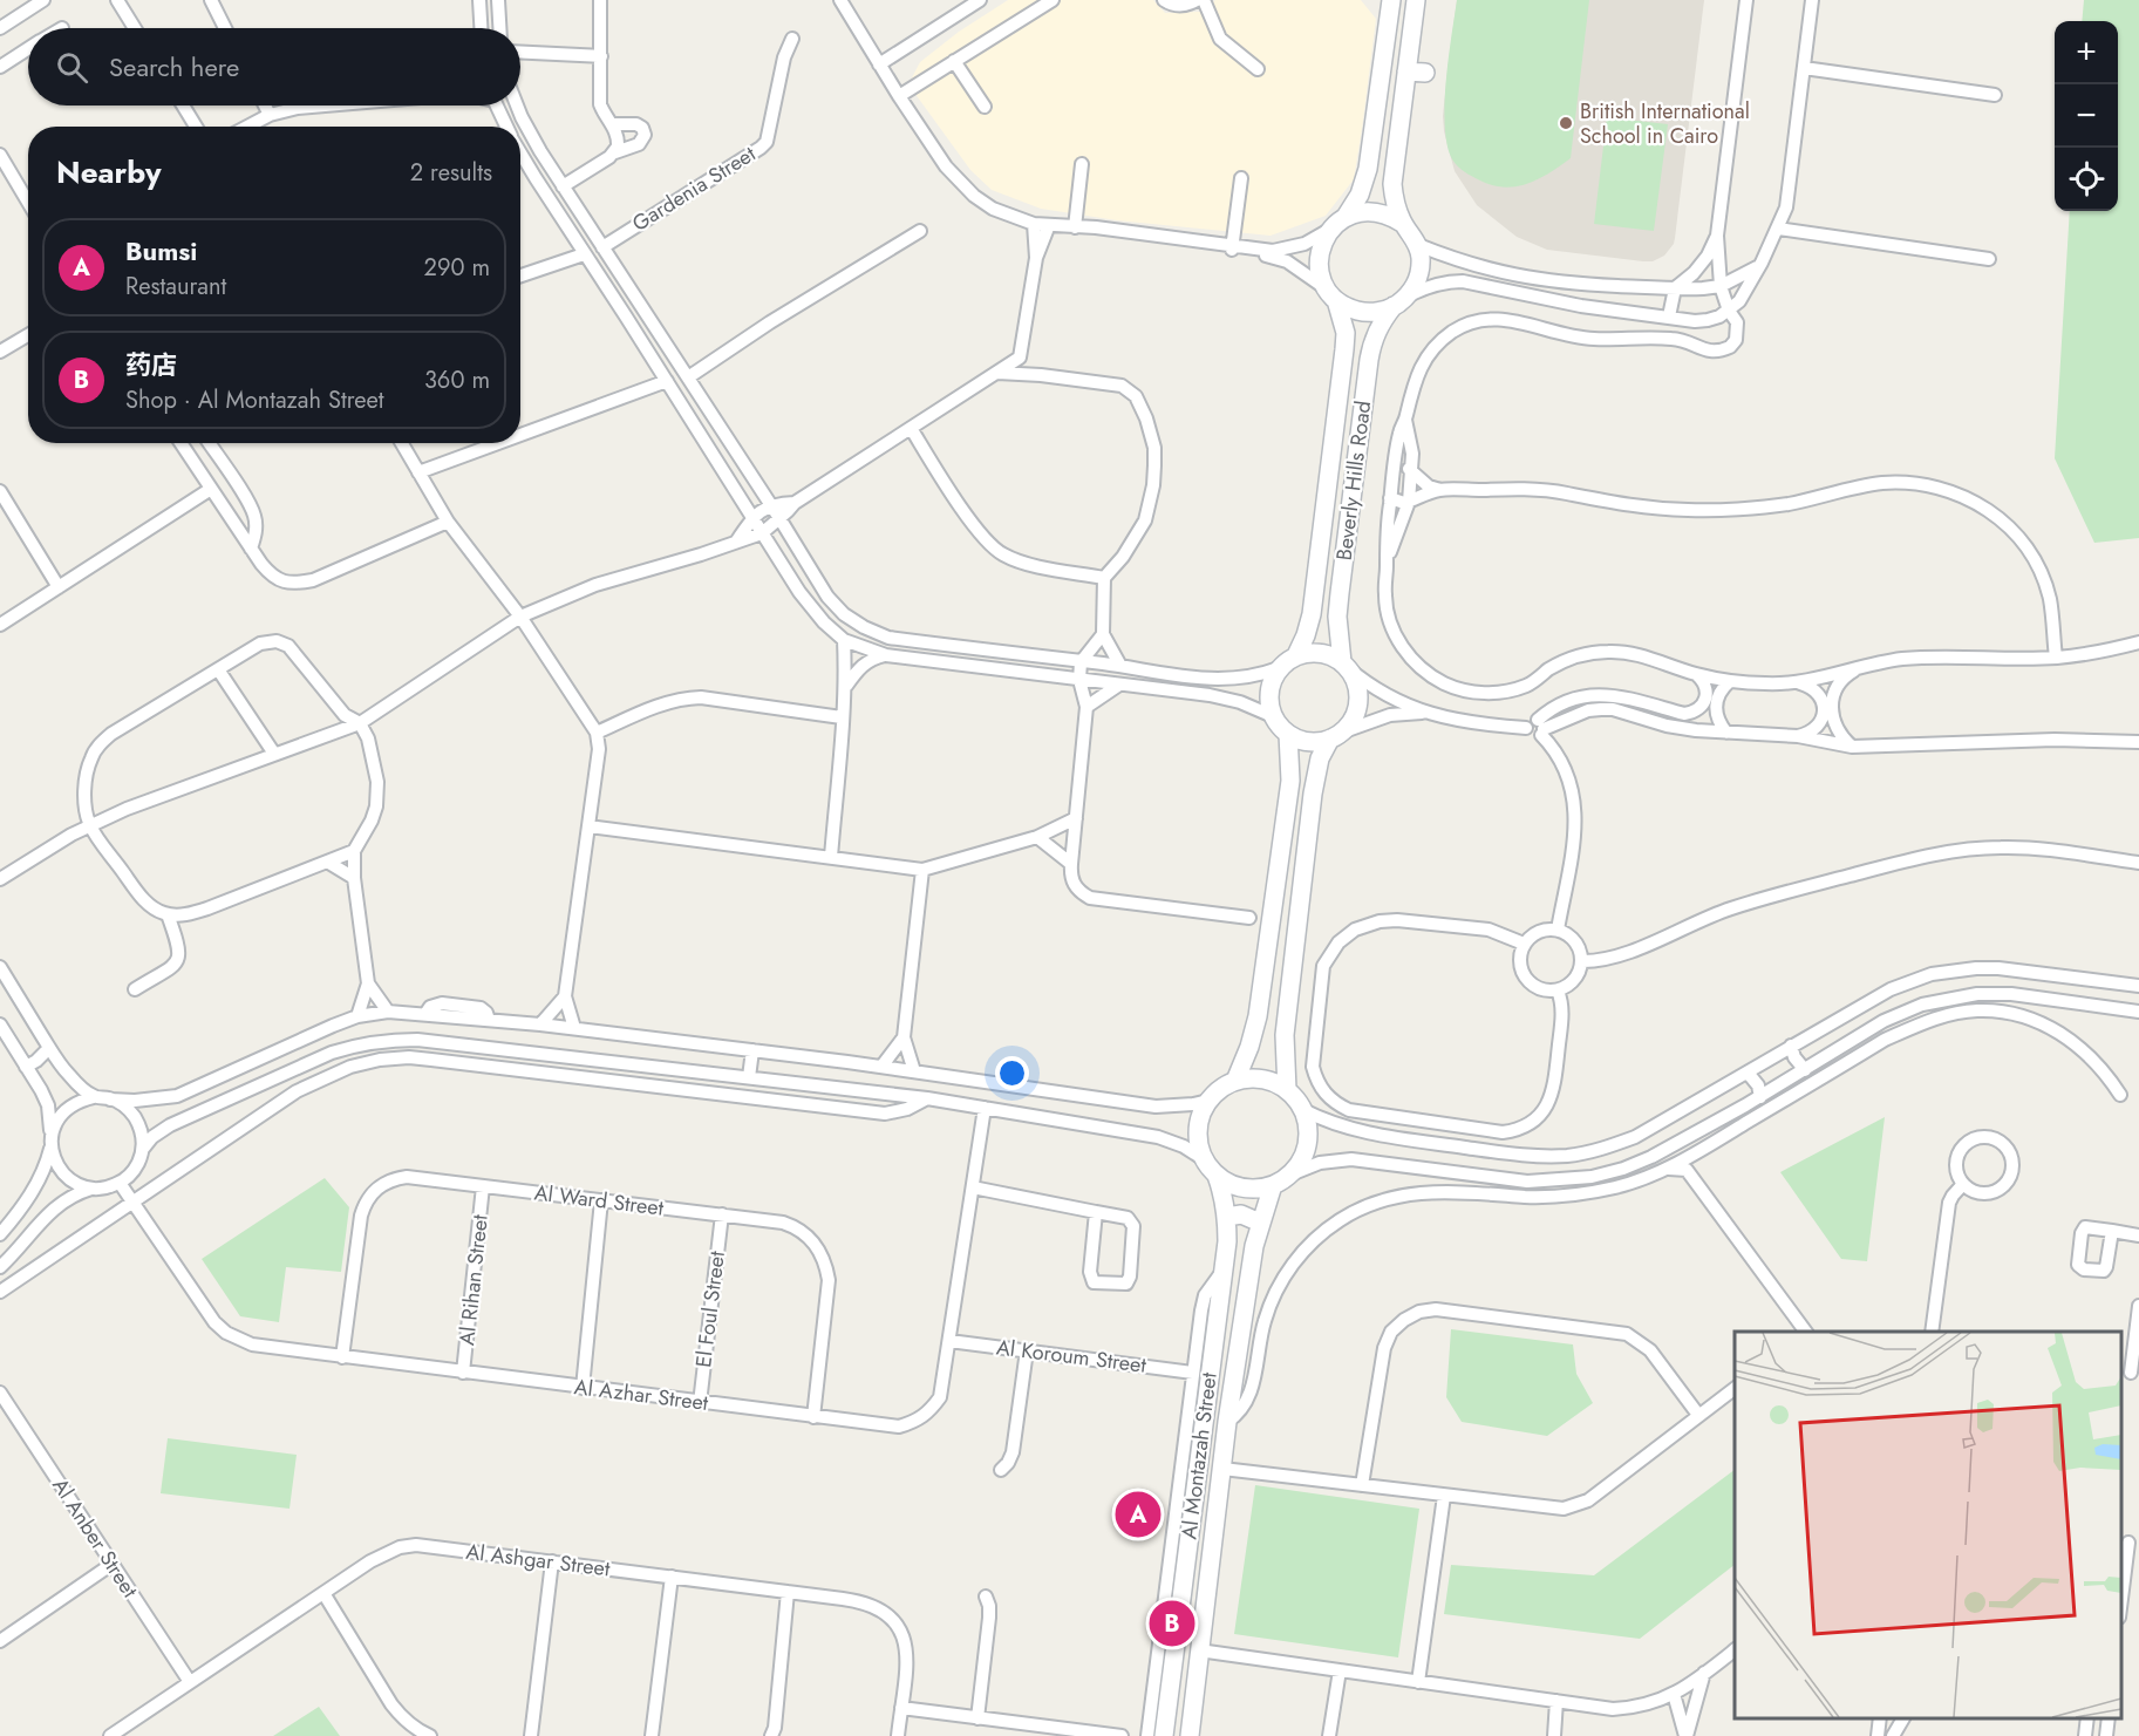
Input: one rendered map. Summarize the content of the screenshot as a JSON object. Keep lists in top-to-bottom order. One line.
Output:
{"streets":{"street":["Gardenia Street","Beverly Hills Road","Al Ward Street","Al Rihan Street","El Foul Street","Al Koroum Street","Al Azhar Street","Al Montazah Street","Al Anber Street","Al Ashgar Street"]},"crossings":[["Al Ward Street","Al Rihan Street"],["Al Ward Street","El Foul Street"],["Al Ward Street","Al Azhar Street"],["Al Rihan Street","Al Azhar Street"],["El Foul Street","Al Azhar Street"],["Al Koroum Street","Al Azhar Street"],["Al Anber Street","Al Ashgar Street"]],"places":["British International School in Cairo"],"page":{"map_buttons":["+","−"],"search":"Search here","heading":["Nearby","2 results"],"list":[{"mark":"A","name":"Bumsi","note":"Restaurant","value":"290 m"},{"mark":"B","name":"药店","note":"Shop · Al Montazah Street","value":"360 m"}],"pins":["A","B"]}}
